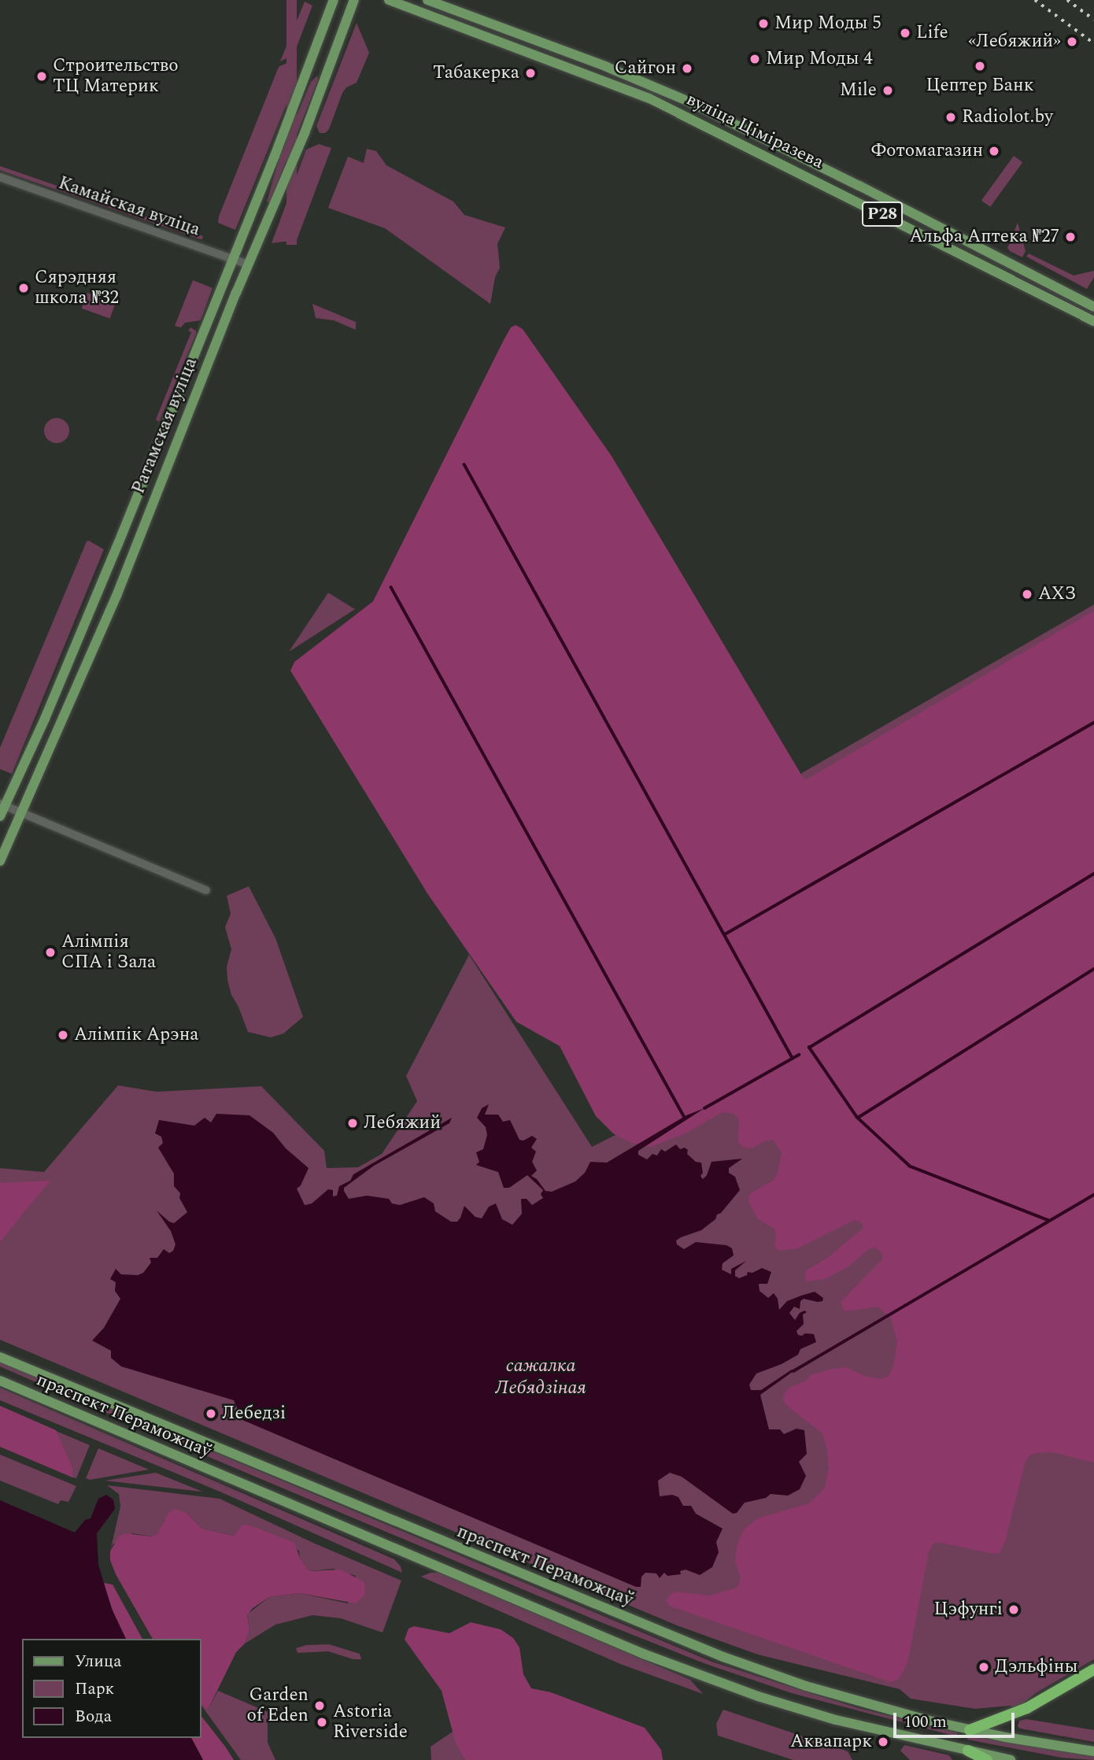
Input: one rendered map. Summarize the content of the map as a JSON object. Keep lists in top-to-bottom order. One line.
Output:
{"streets":{"main road":["вуліца Ціміразева","Р28","Ратамская вуліца","праспект Пераможцаў"],"street":["Камайская вуліца"]},"crossings":[["Камайская вуліца","Ратамская вуліца"]],"water":["сажалка Лебядзіная"],"places":["Мир Моды 5","Life","«Лебяжий»","Мир Моды 4","Цептер Банк","Сайгон","Табакерка","Строительство ТЦ Материк","Mile","Radiolot.by","Фотомагазин","Альфа Аптека №27","Сярэдняя школа №32","АХЗ","Алімпія СПА і Зала","Алімпік Арэна","Лебяжий","Лебедзі","Цэфунгі","Дэльфіны","Garden of Eden","Astoria Riverside","Аквапарк"],"legend":["Улица","Парк","Вода"],"scale_bar":"100 m"}
